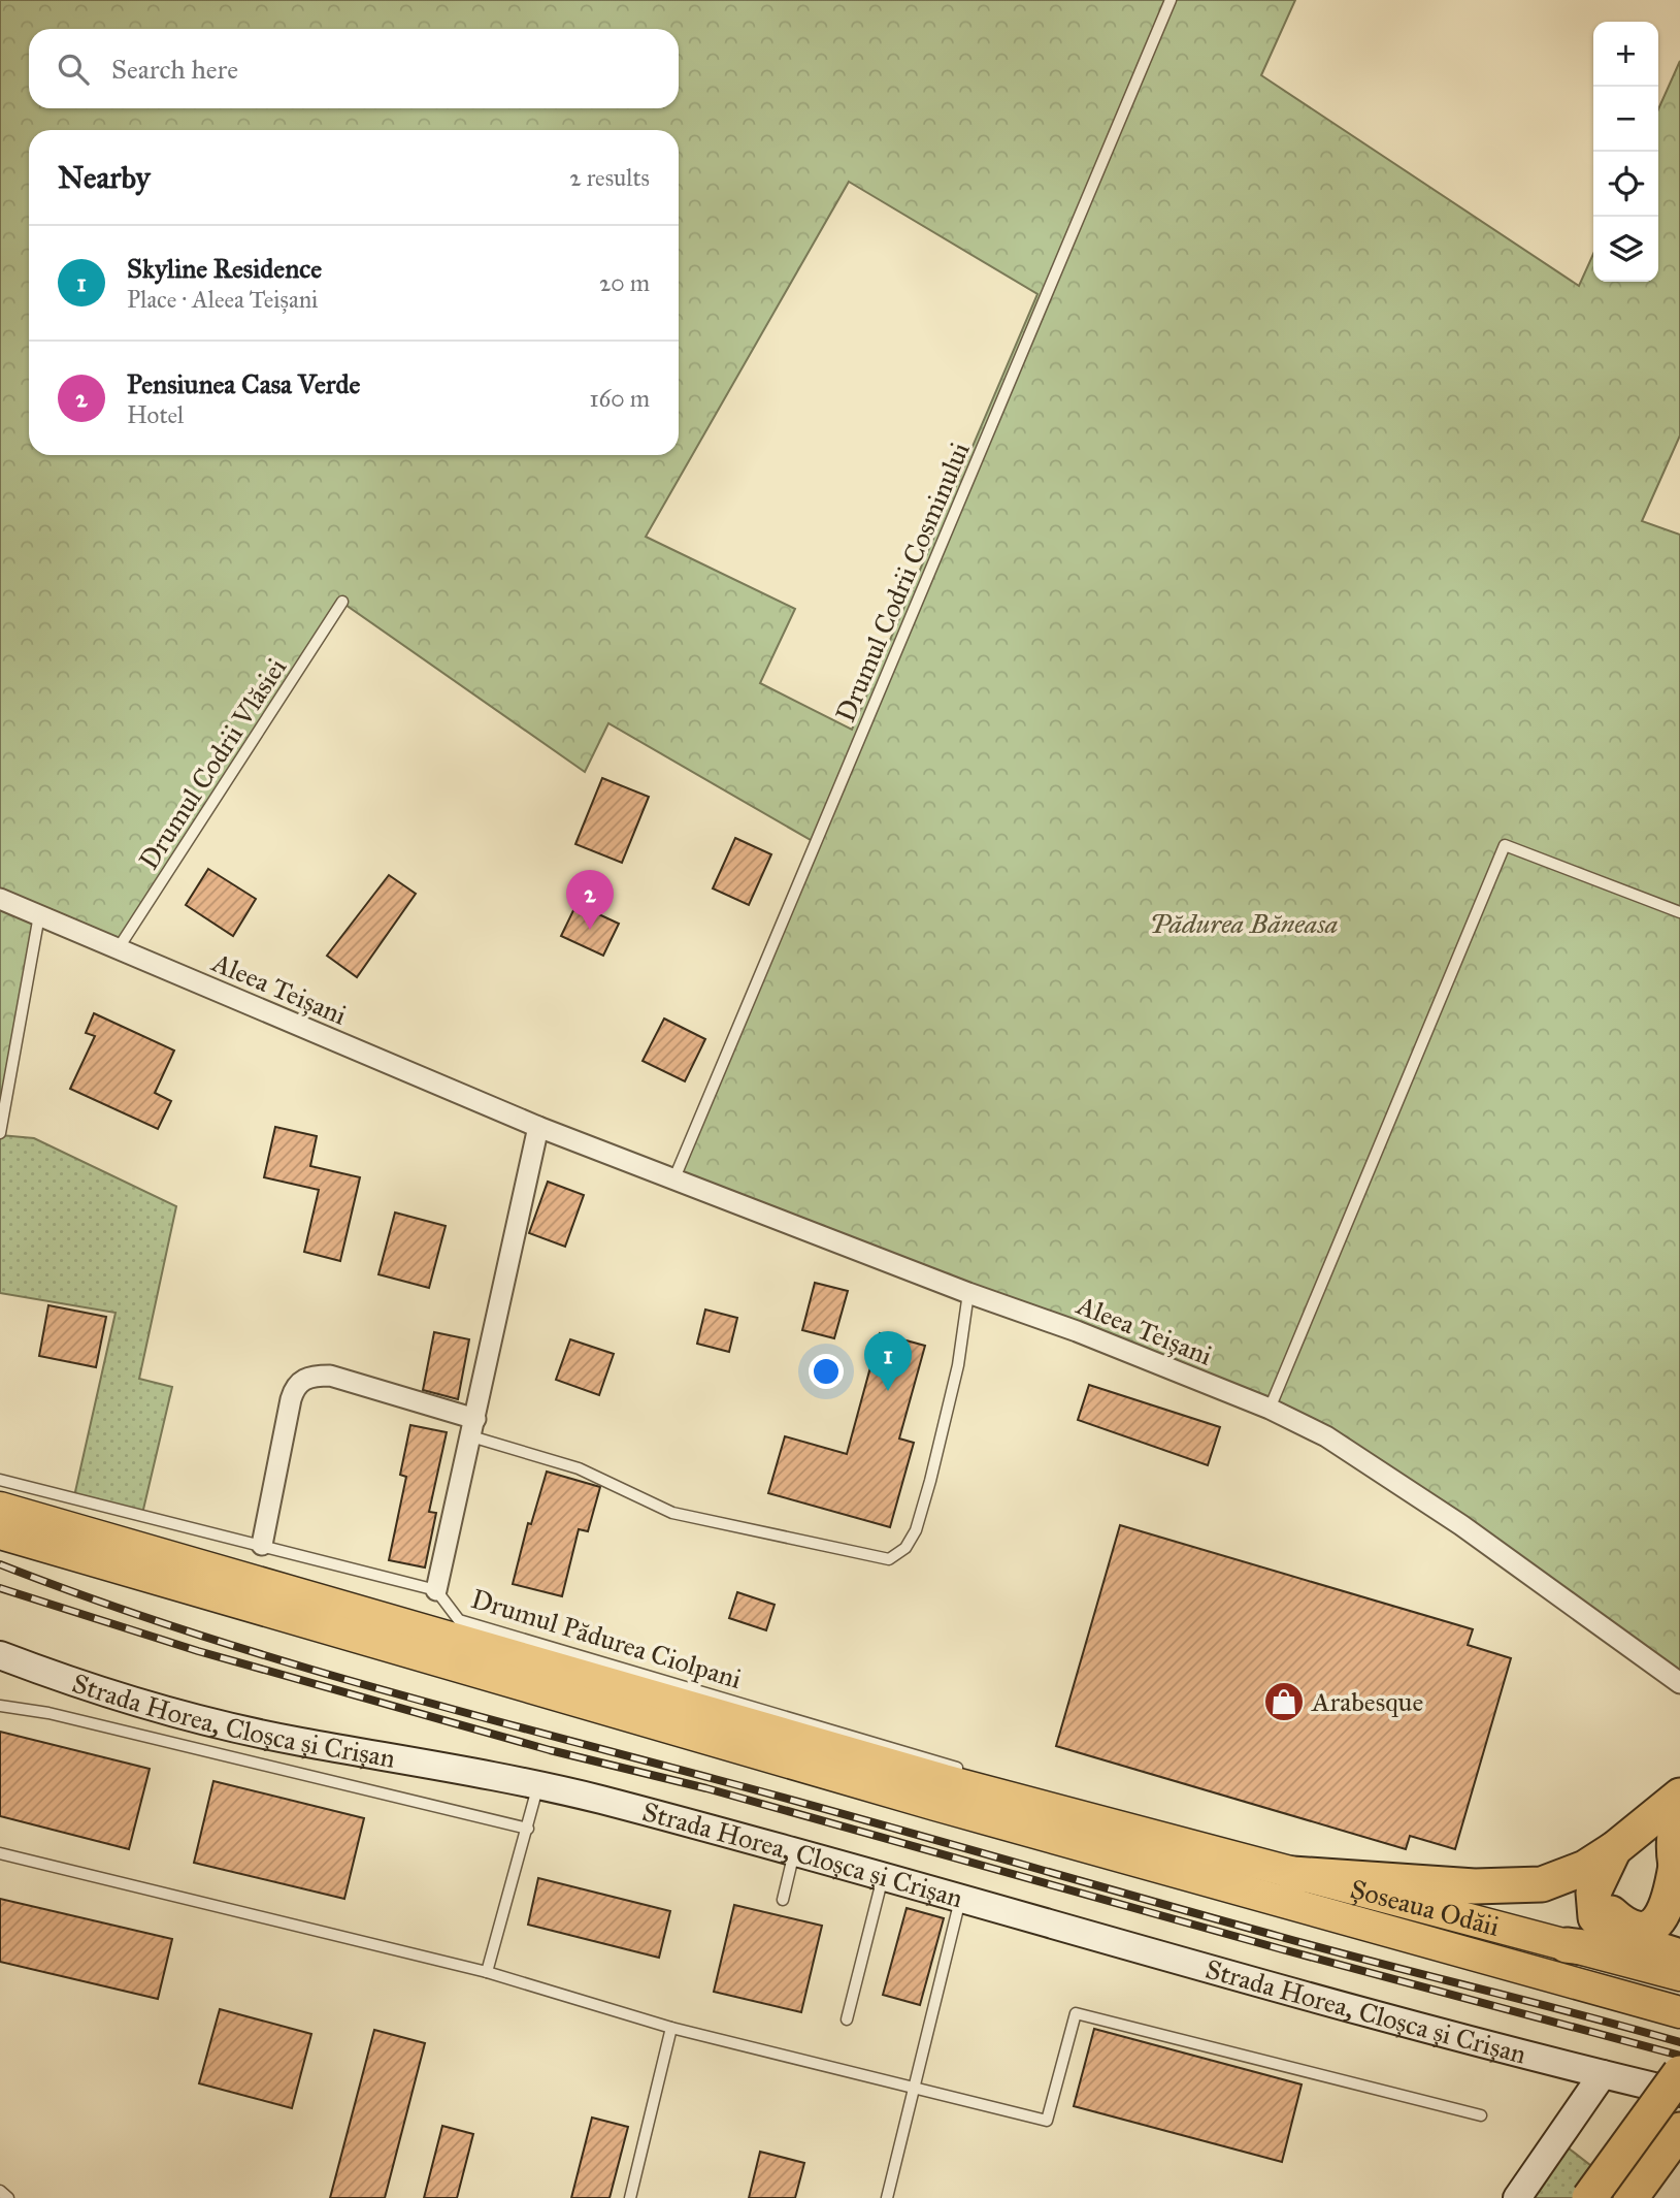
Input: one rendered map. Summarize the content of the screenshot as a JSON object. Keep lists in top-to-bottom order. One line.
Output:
{"streets":{"main road":["Șoseaua Odăii"],"street":["Aleea Teișani","Strada Horea, Cloșca și Crișan"],"lane":["Drumul Codrii Cosminului","Drumul Codrii Vlăsiei","Drumul Pădurea Ciolpani"]},"crossings":[["Drumul Codrii Cosminului","Aleea Teișani"],["Drumul Codrii Vlăsiei","Aleea Teișani"],["Drumul Pădurea Ciolpani","Șoseaua Odăii"]],"parks":["Pădurea Băneasa"],"places":{"shop":["Arabesque"]},"page":{"map_buttons":["+","−"],"search":"Search here","heading":["Nearby","2 results"],"list":[{"mark":"1","name":"Skyline Residence","note":"Place · Aleea Teișani","value":"20 m"},{"mark":"2","name":"Pensiunea Casa Verde","note":"Hotel","value":"160 m"}],"pins":["2","1"]}}
